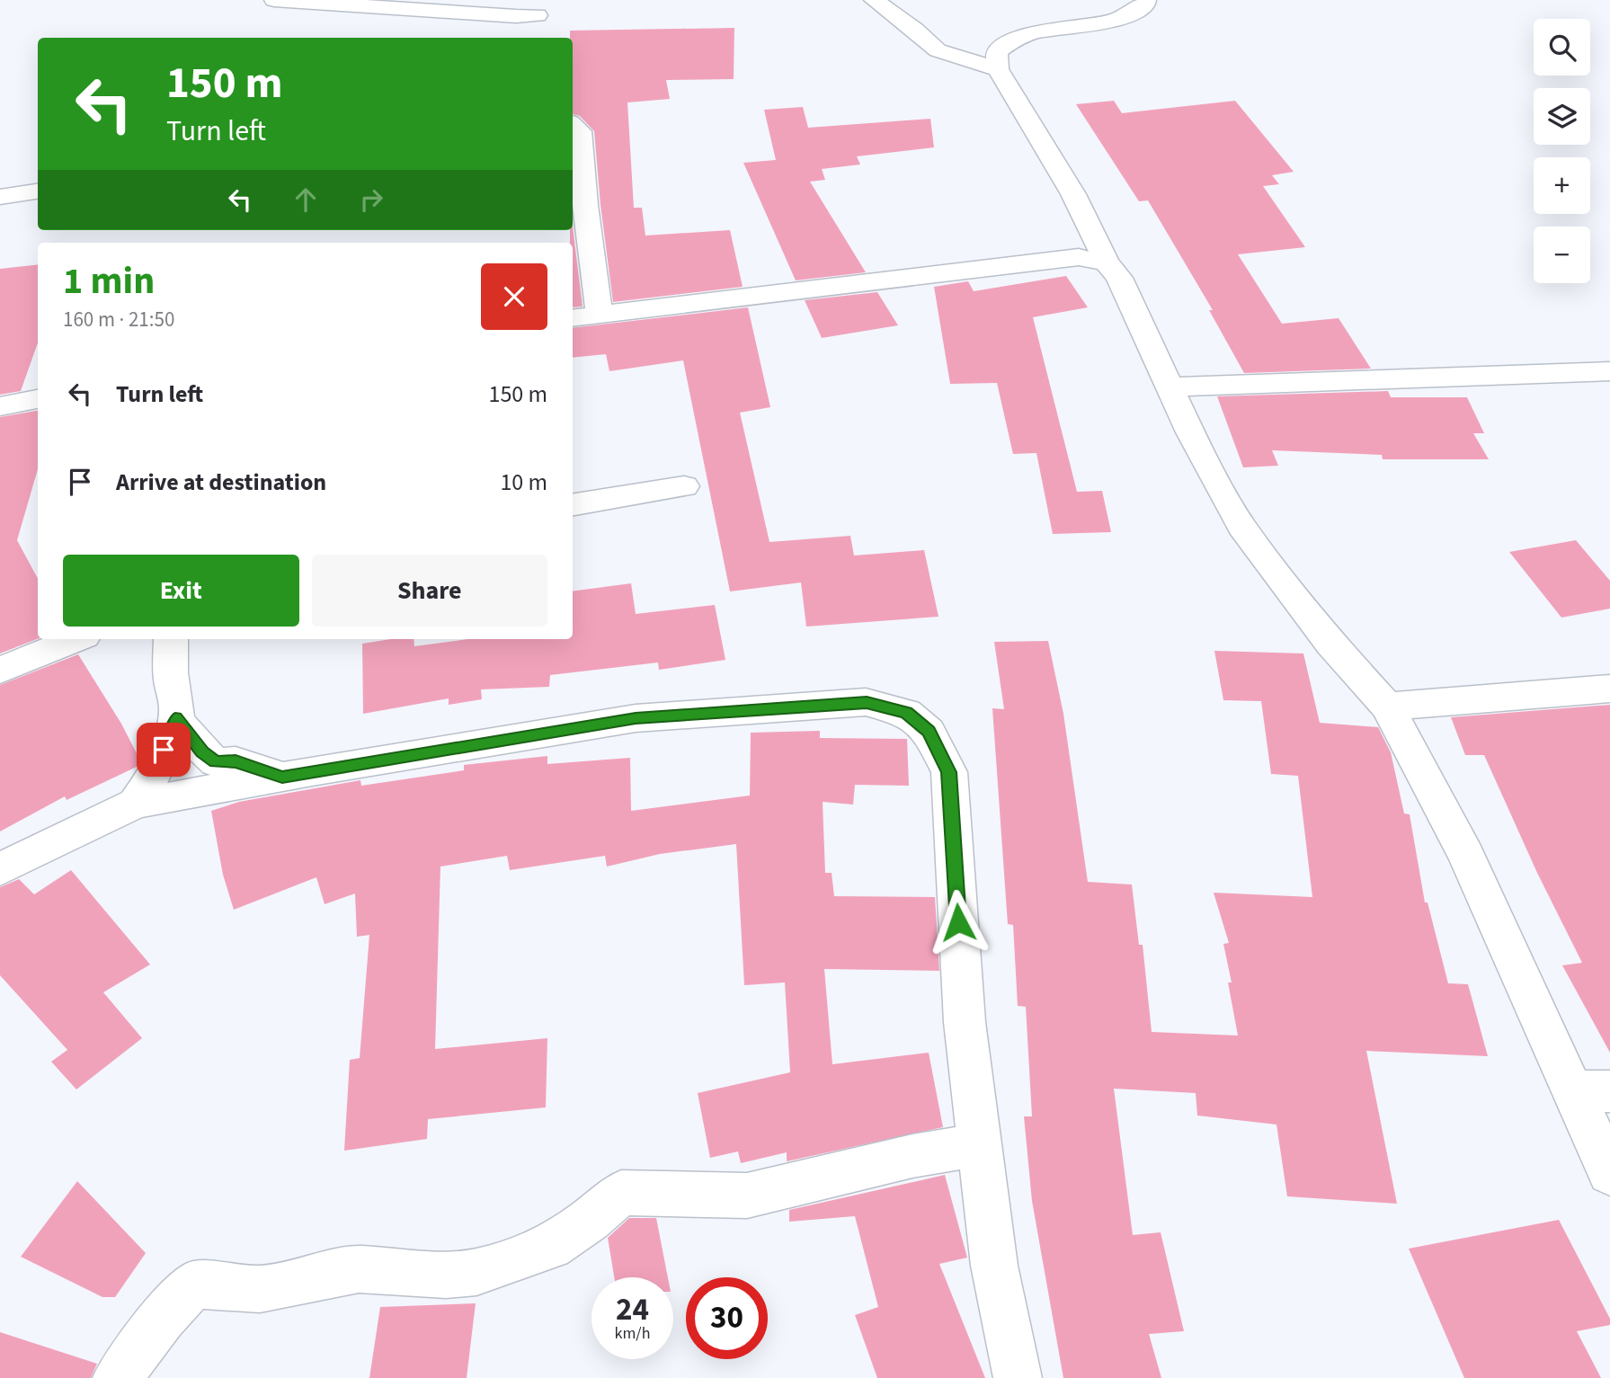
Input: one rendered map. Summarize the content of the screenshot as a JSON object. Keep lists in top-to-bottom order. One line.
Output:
{"page":{"map_buttons":["+","−"],"turn":["150 m","Turn left"],"heading":["1 min","160 m · 21:50"],"list":[{"name":"Turn left","value":"150 m"},{"name":"Arrive at destination","value":"10 m"}],"buttons":["Exit","Share"],"speed":"24 km/h","limit":"30"}}
